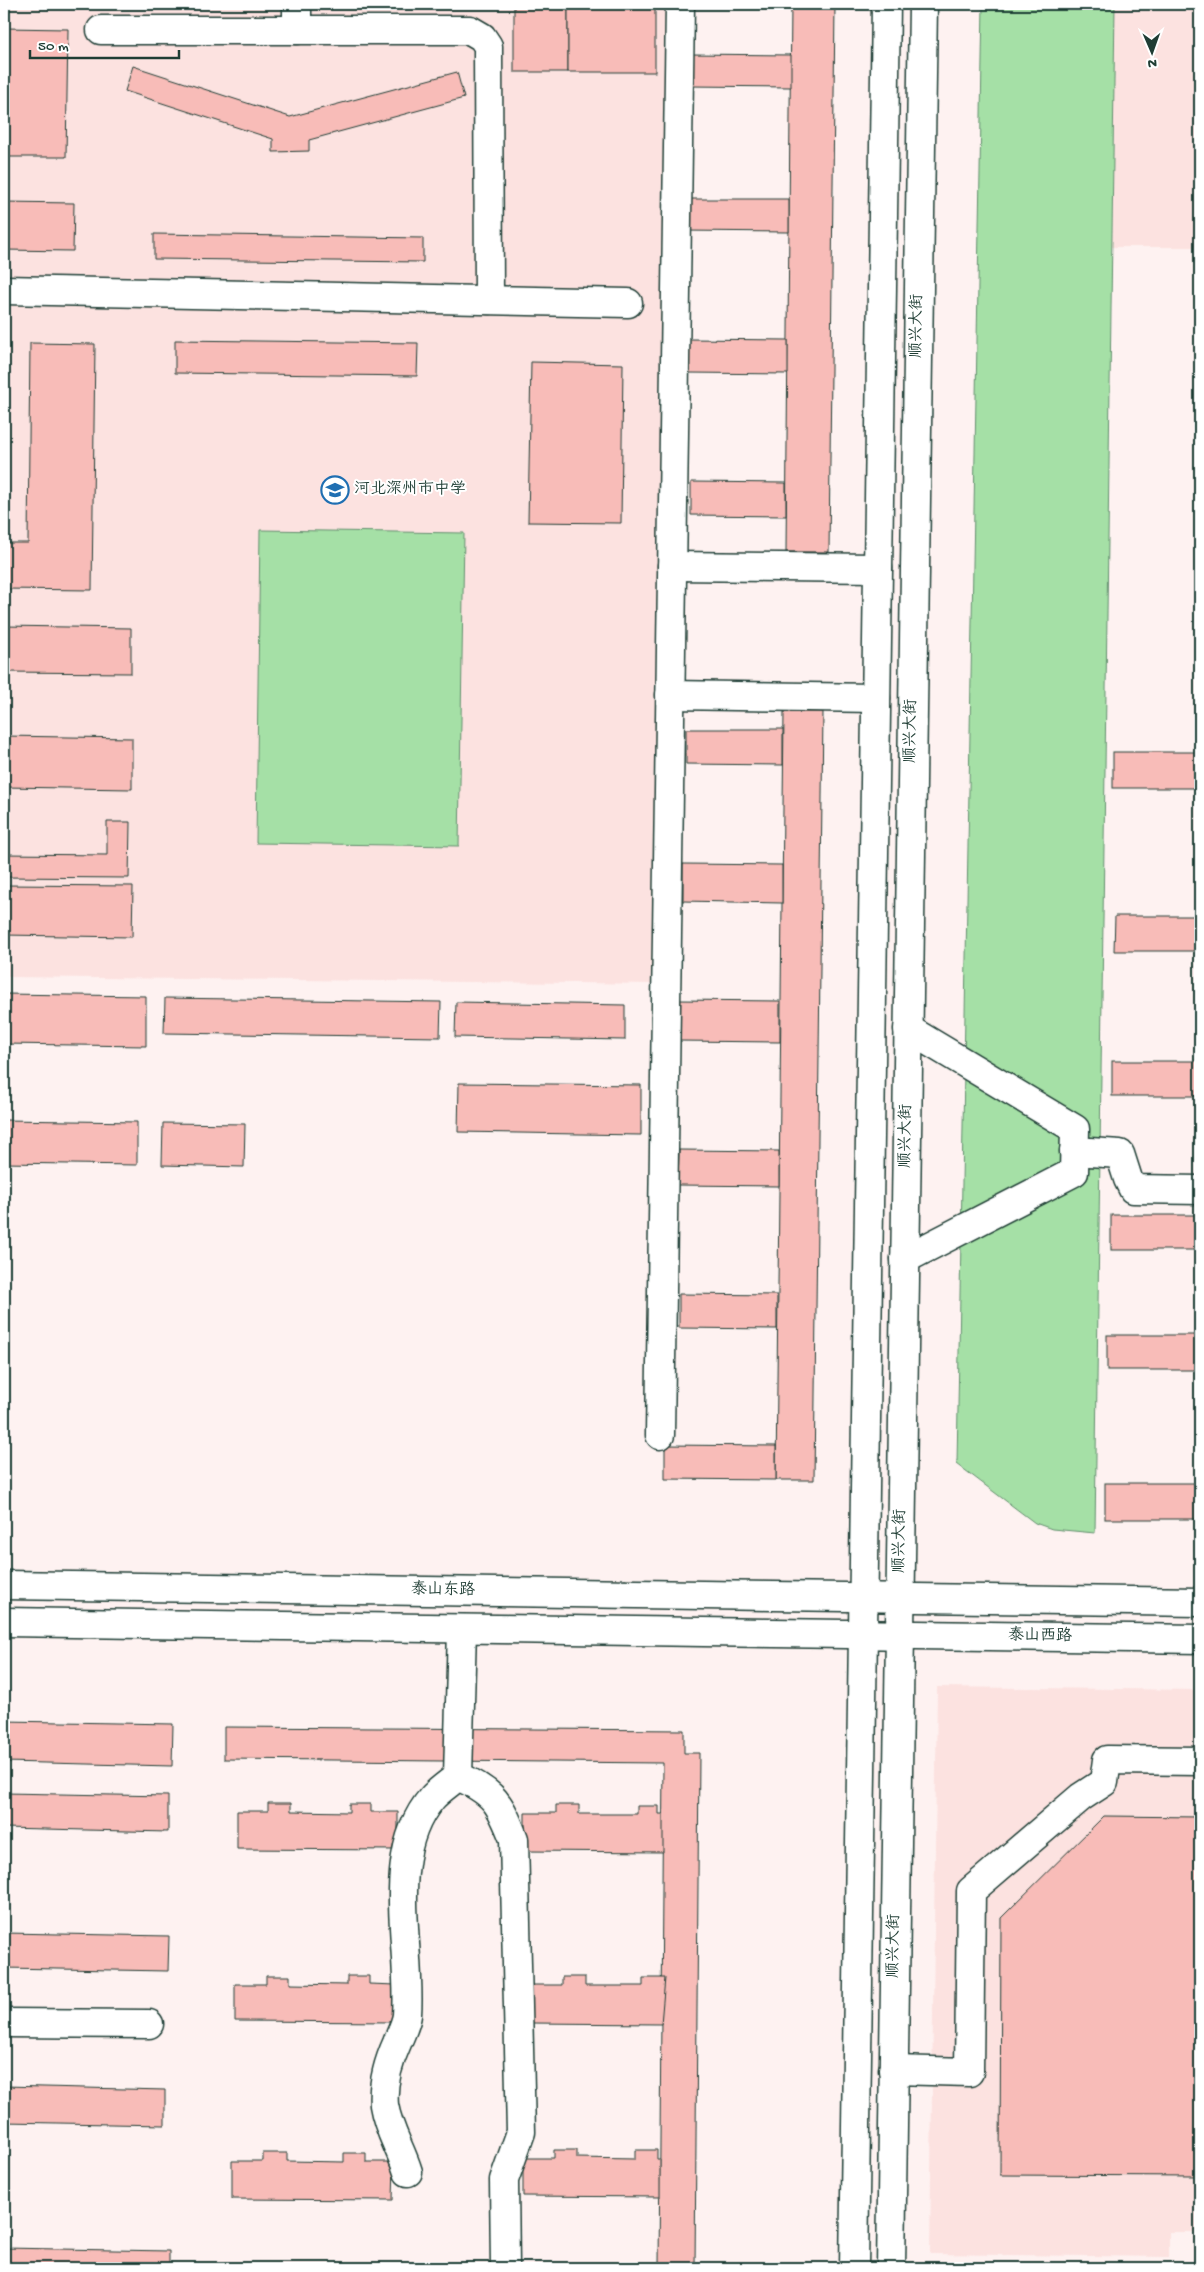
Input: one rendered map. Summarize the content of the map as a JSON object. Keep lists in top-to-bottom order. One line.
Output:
{"streets":{"main road":["顺兴大街","泰山东路","泰山西路"]},"crossings":[["顺兴大街","泰山东路"],["顺兴大街","泰山西路"]],"places":{"school or university":["河北深州市中学"]},"scale_bar":"50 m","north":"bottom"}
